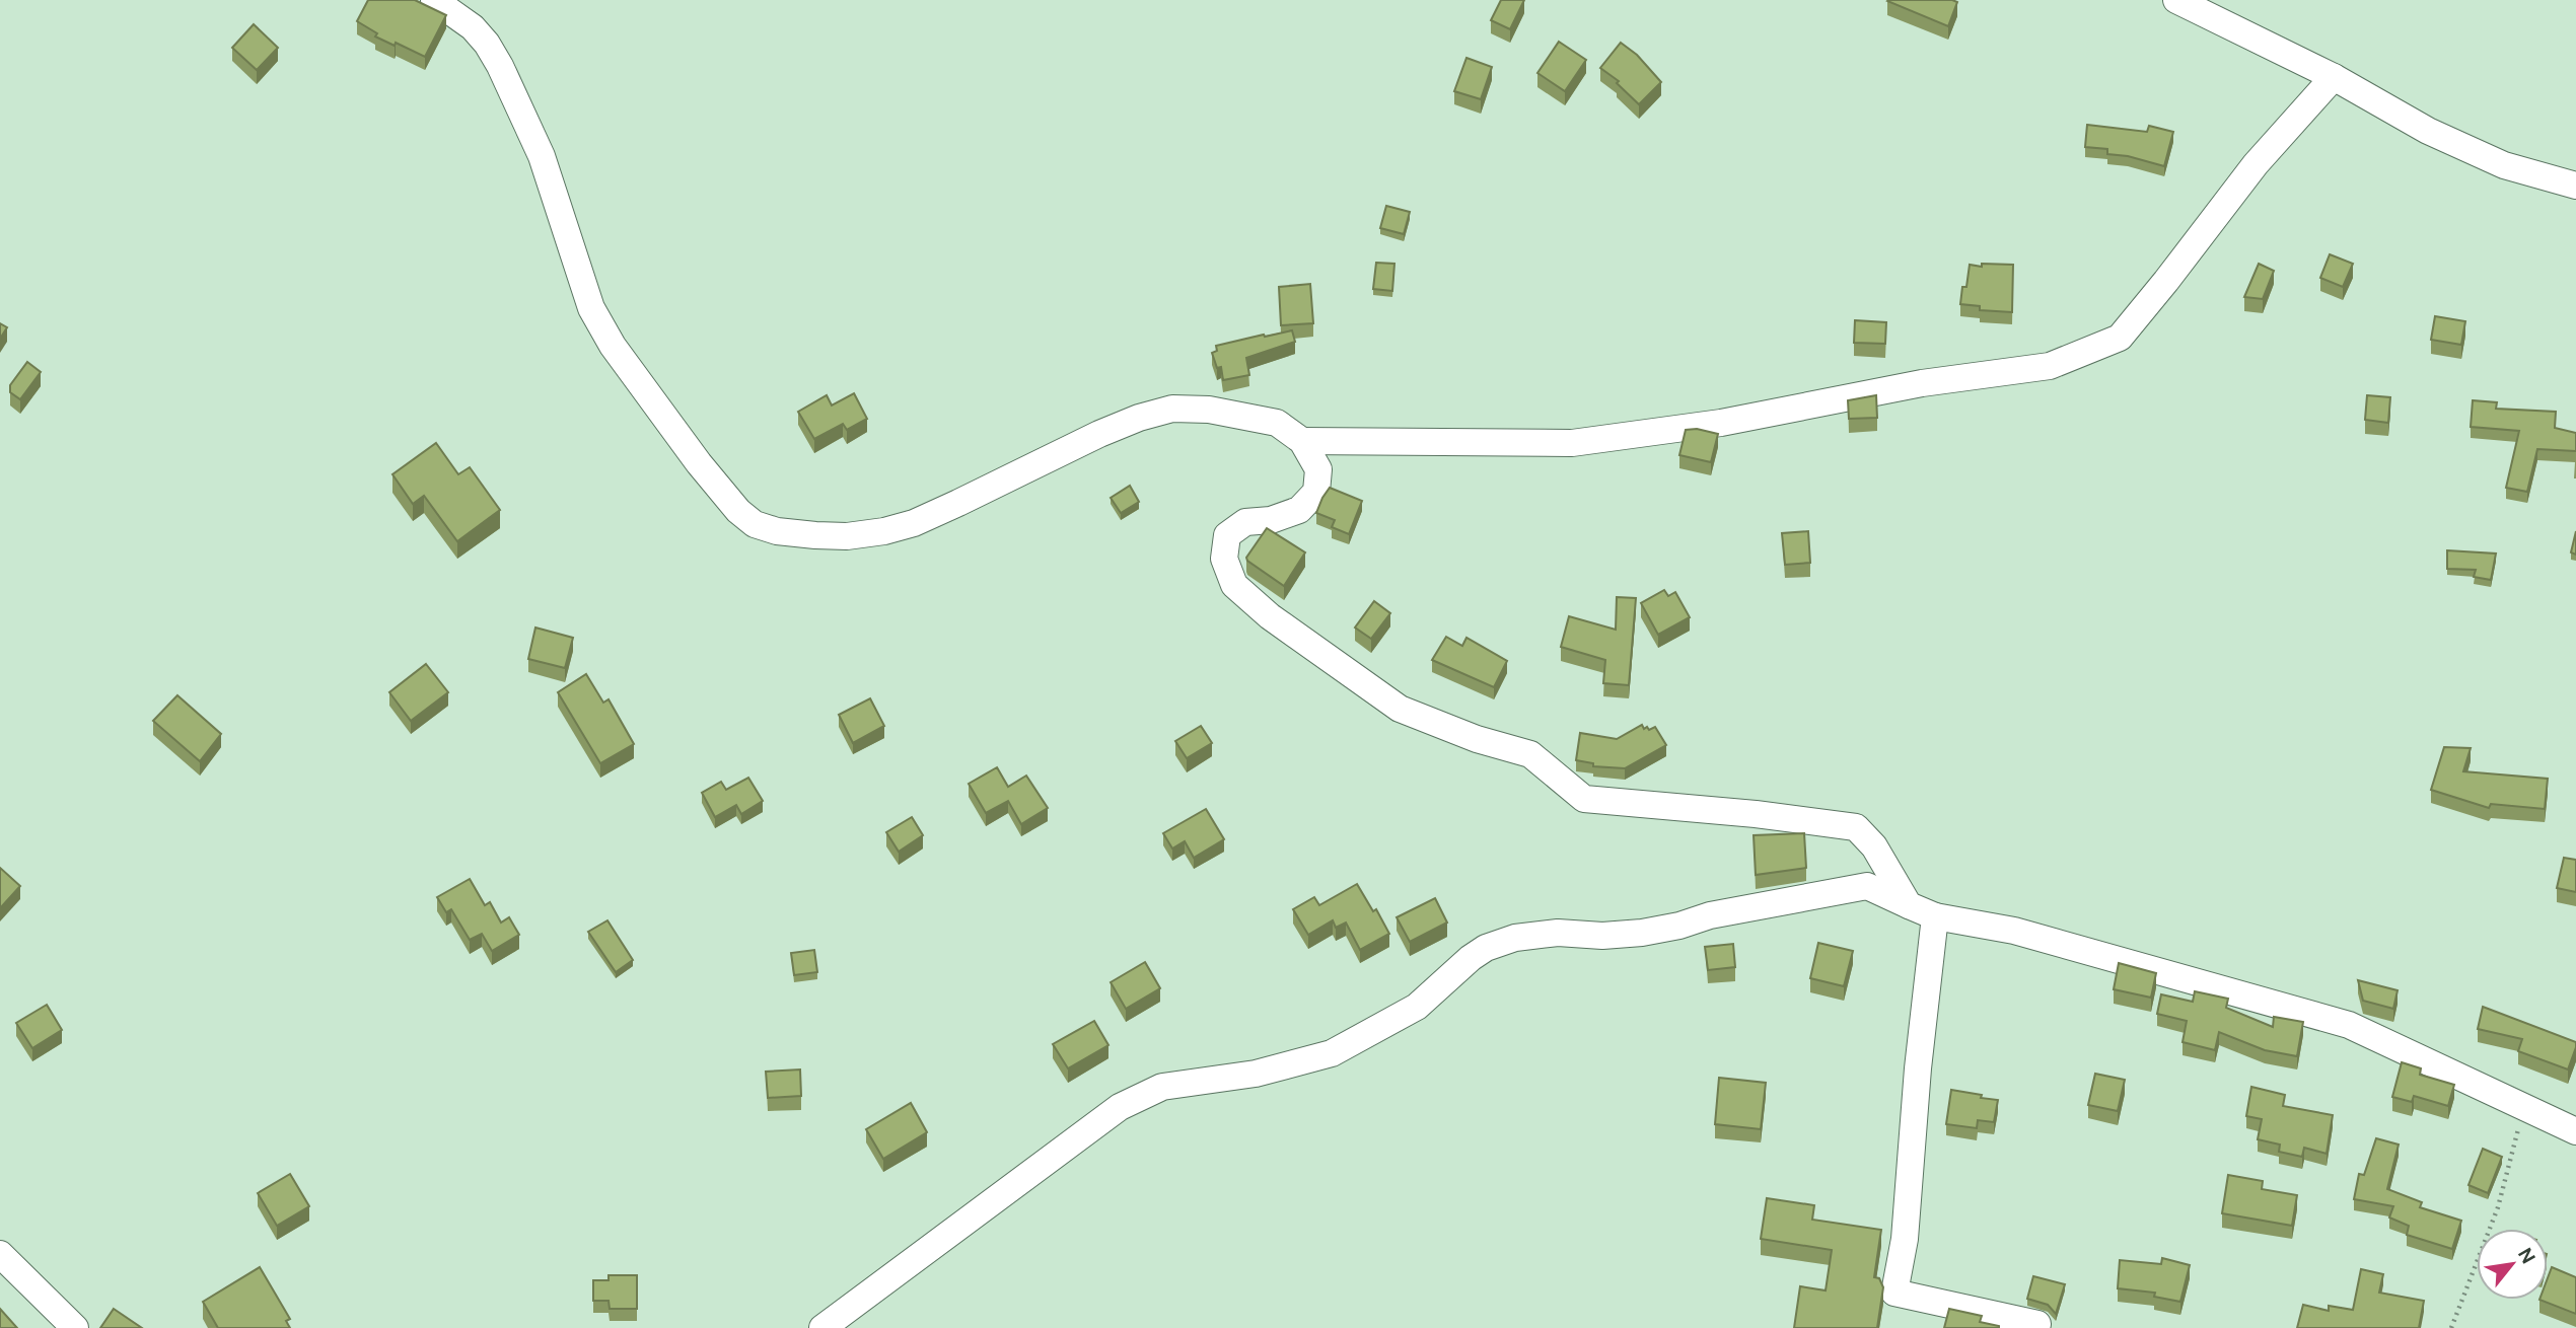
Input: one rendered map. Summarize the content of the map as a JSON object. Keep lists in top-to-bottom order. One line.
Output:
{"north":"top right"}
